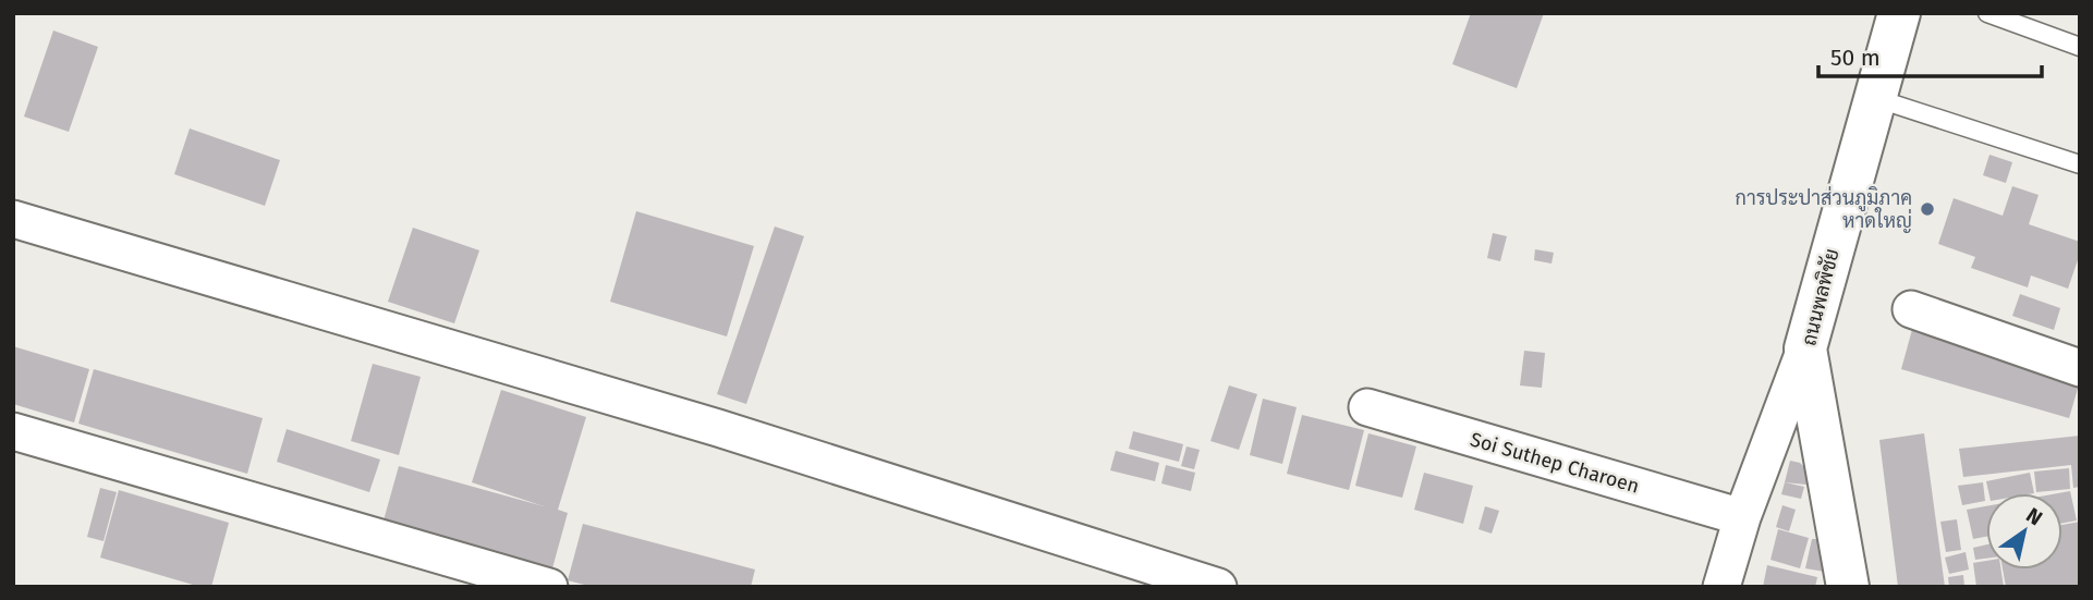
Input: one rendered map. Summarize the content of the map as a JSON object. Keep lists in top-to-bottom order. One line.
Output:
{"streets":{"street":["ถนนพลพิชัย","Soi Suthep Charoen"]},"places":["การประปาส่วนภูมิภาค หาดใหญ่"],"scale_bar":"50 m","north":"top right"}
